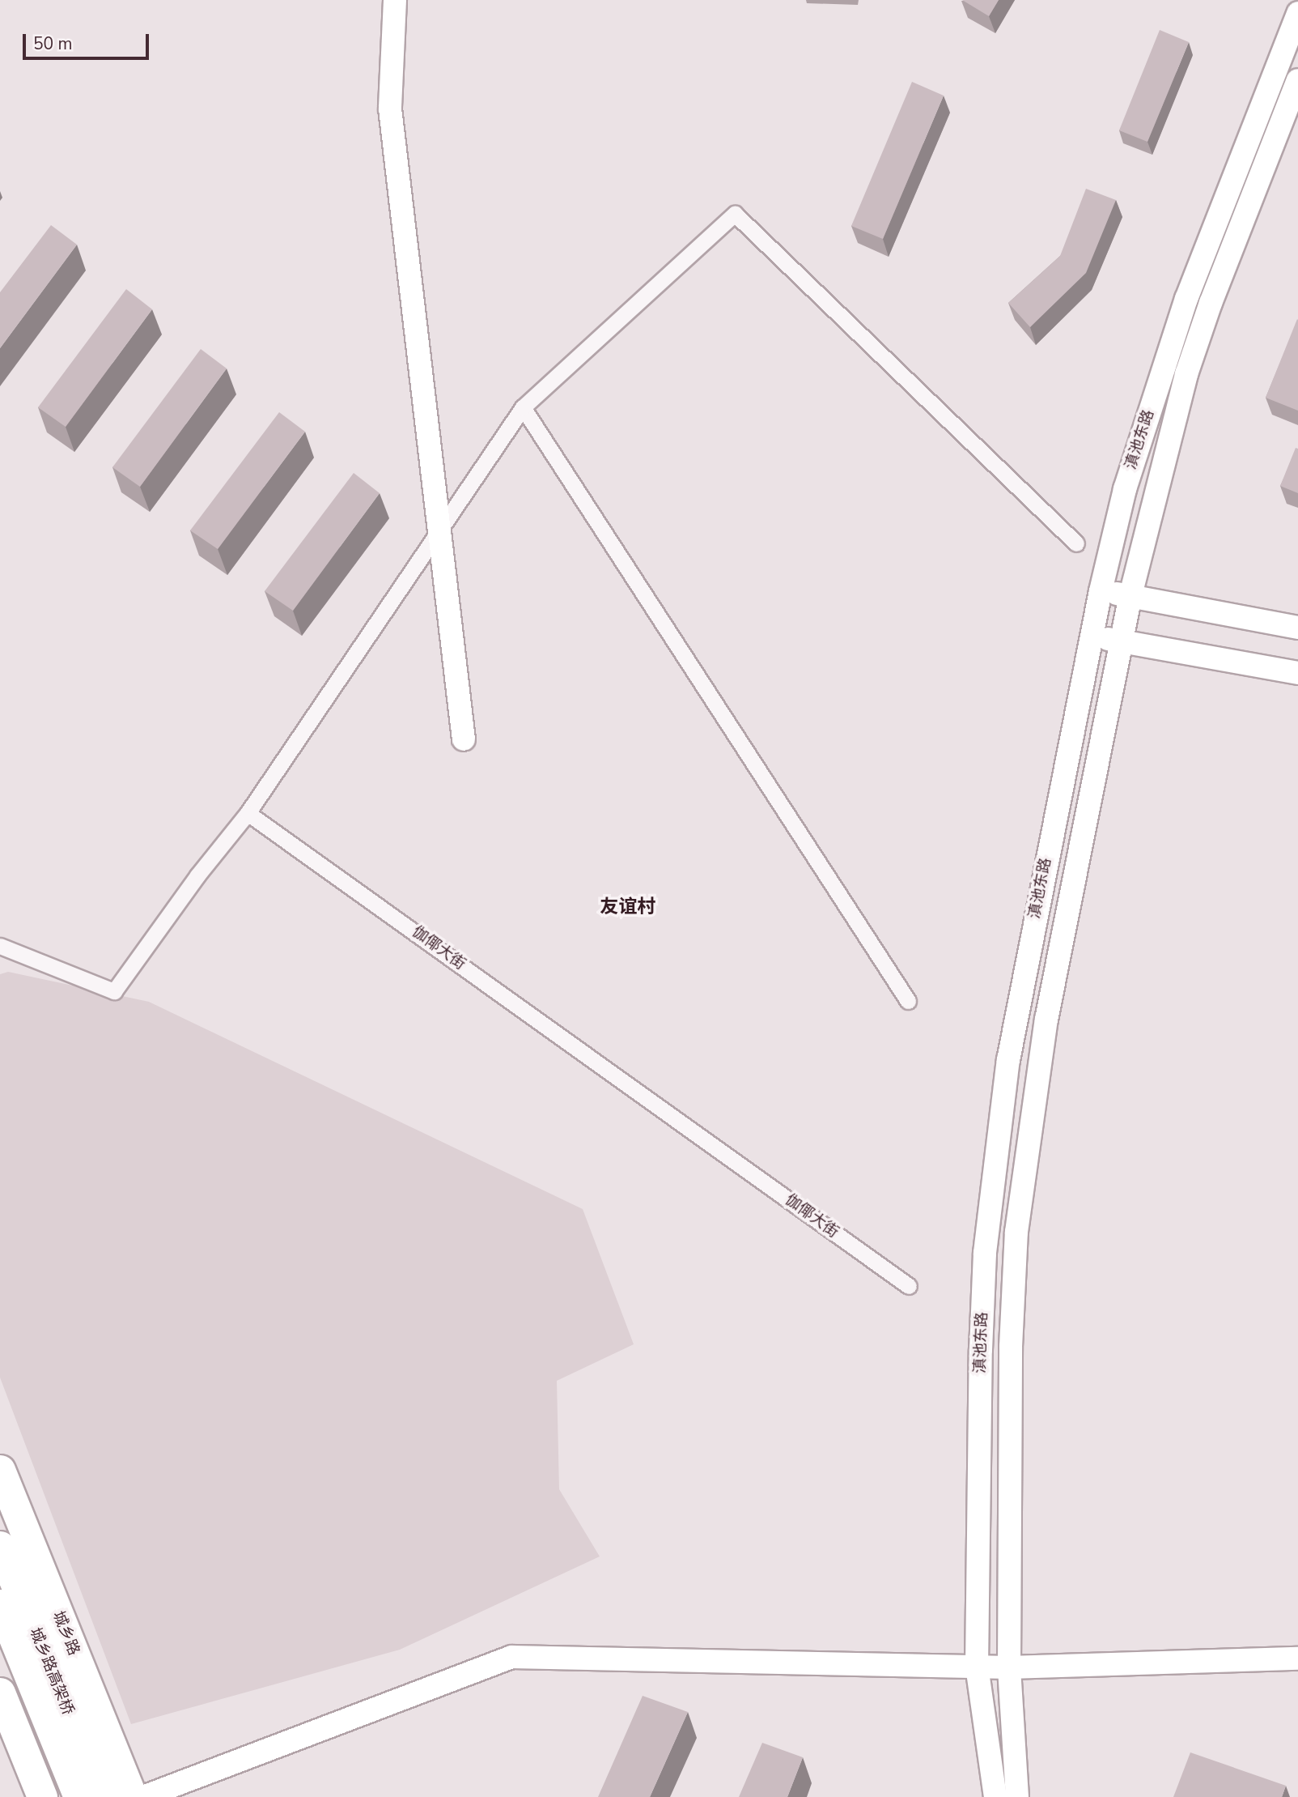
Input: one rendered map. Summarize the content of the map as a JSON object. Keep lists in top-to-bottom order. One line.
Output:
{"streets":{"highway":["城乡路","城乡路高架桥"],"street":["滇池东路","伽倻大街"]},"districts":["友谊村"],"scale_bar":"50 m"}
